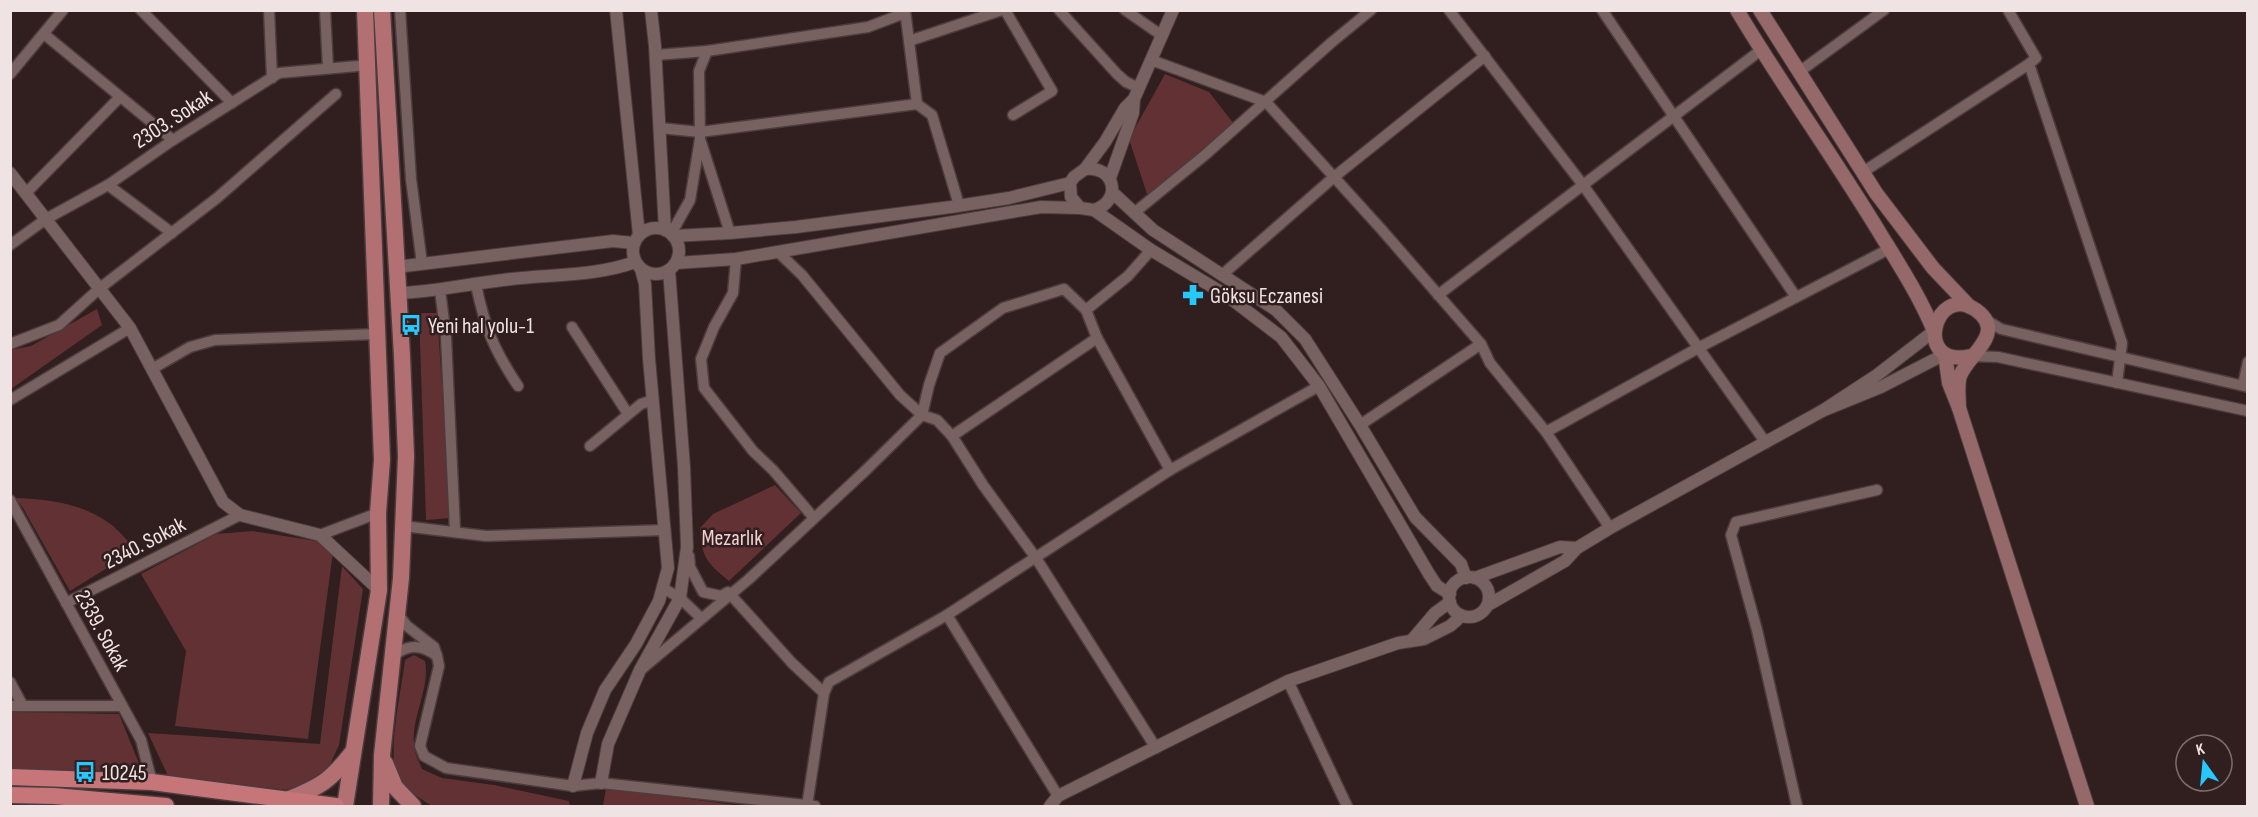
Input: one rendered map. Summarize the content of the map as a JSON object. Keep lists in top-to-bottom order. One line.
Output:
{"streets":{"street":["2303. Sokak","2340. Sokak","2339. Sokak"]},"crossings":[["2340. Sokak","2339. Sokak"]],"parks":["Mezarlık"],"places":{"pharmacy":["Göksu Eczanesi"],"bus stop":["Yeni hal yolu-1","10245"]},"north":"top"}
